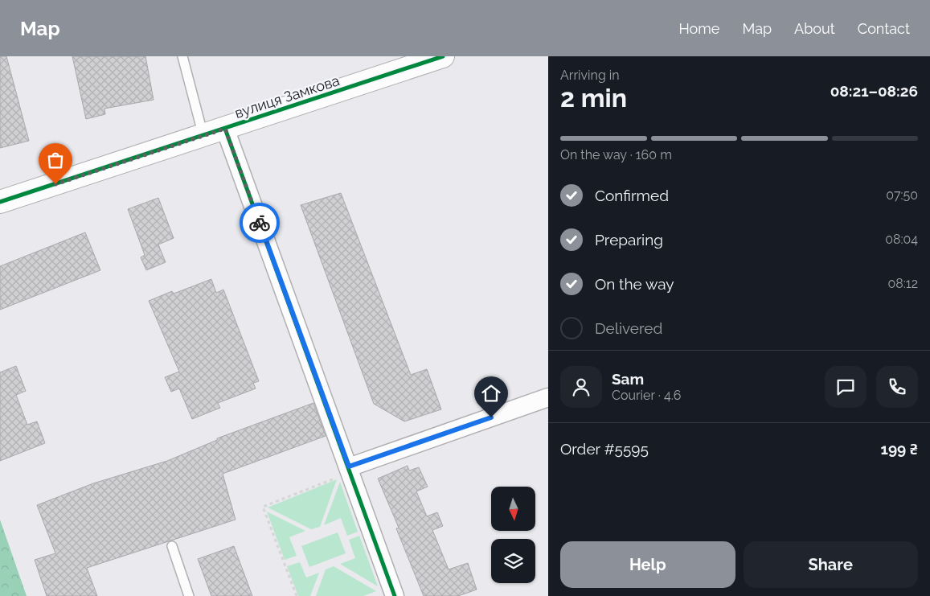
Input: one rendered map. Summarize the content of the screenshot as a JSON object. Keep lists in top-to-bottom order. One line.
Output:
{"streets":{"street":["вулиця Замкова"]},"north":"bottom","page":{"header":"Map","nav":["Home","Map","About","Contact"],"heading":["2 min","Arriving in","08:21–08:26"],"panel":["Sam","Courier · 4.6","Order #5595","199 ₴"],"bar":"On the way · 160 m","list":[["Confirmed","07:50"],["Preparing","08:04"],["On the way","08:12"],"Delivered"],"buttons":["Help","Share"]}}
